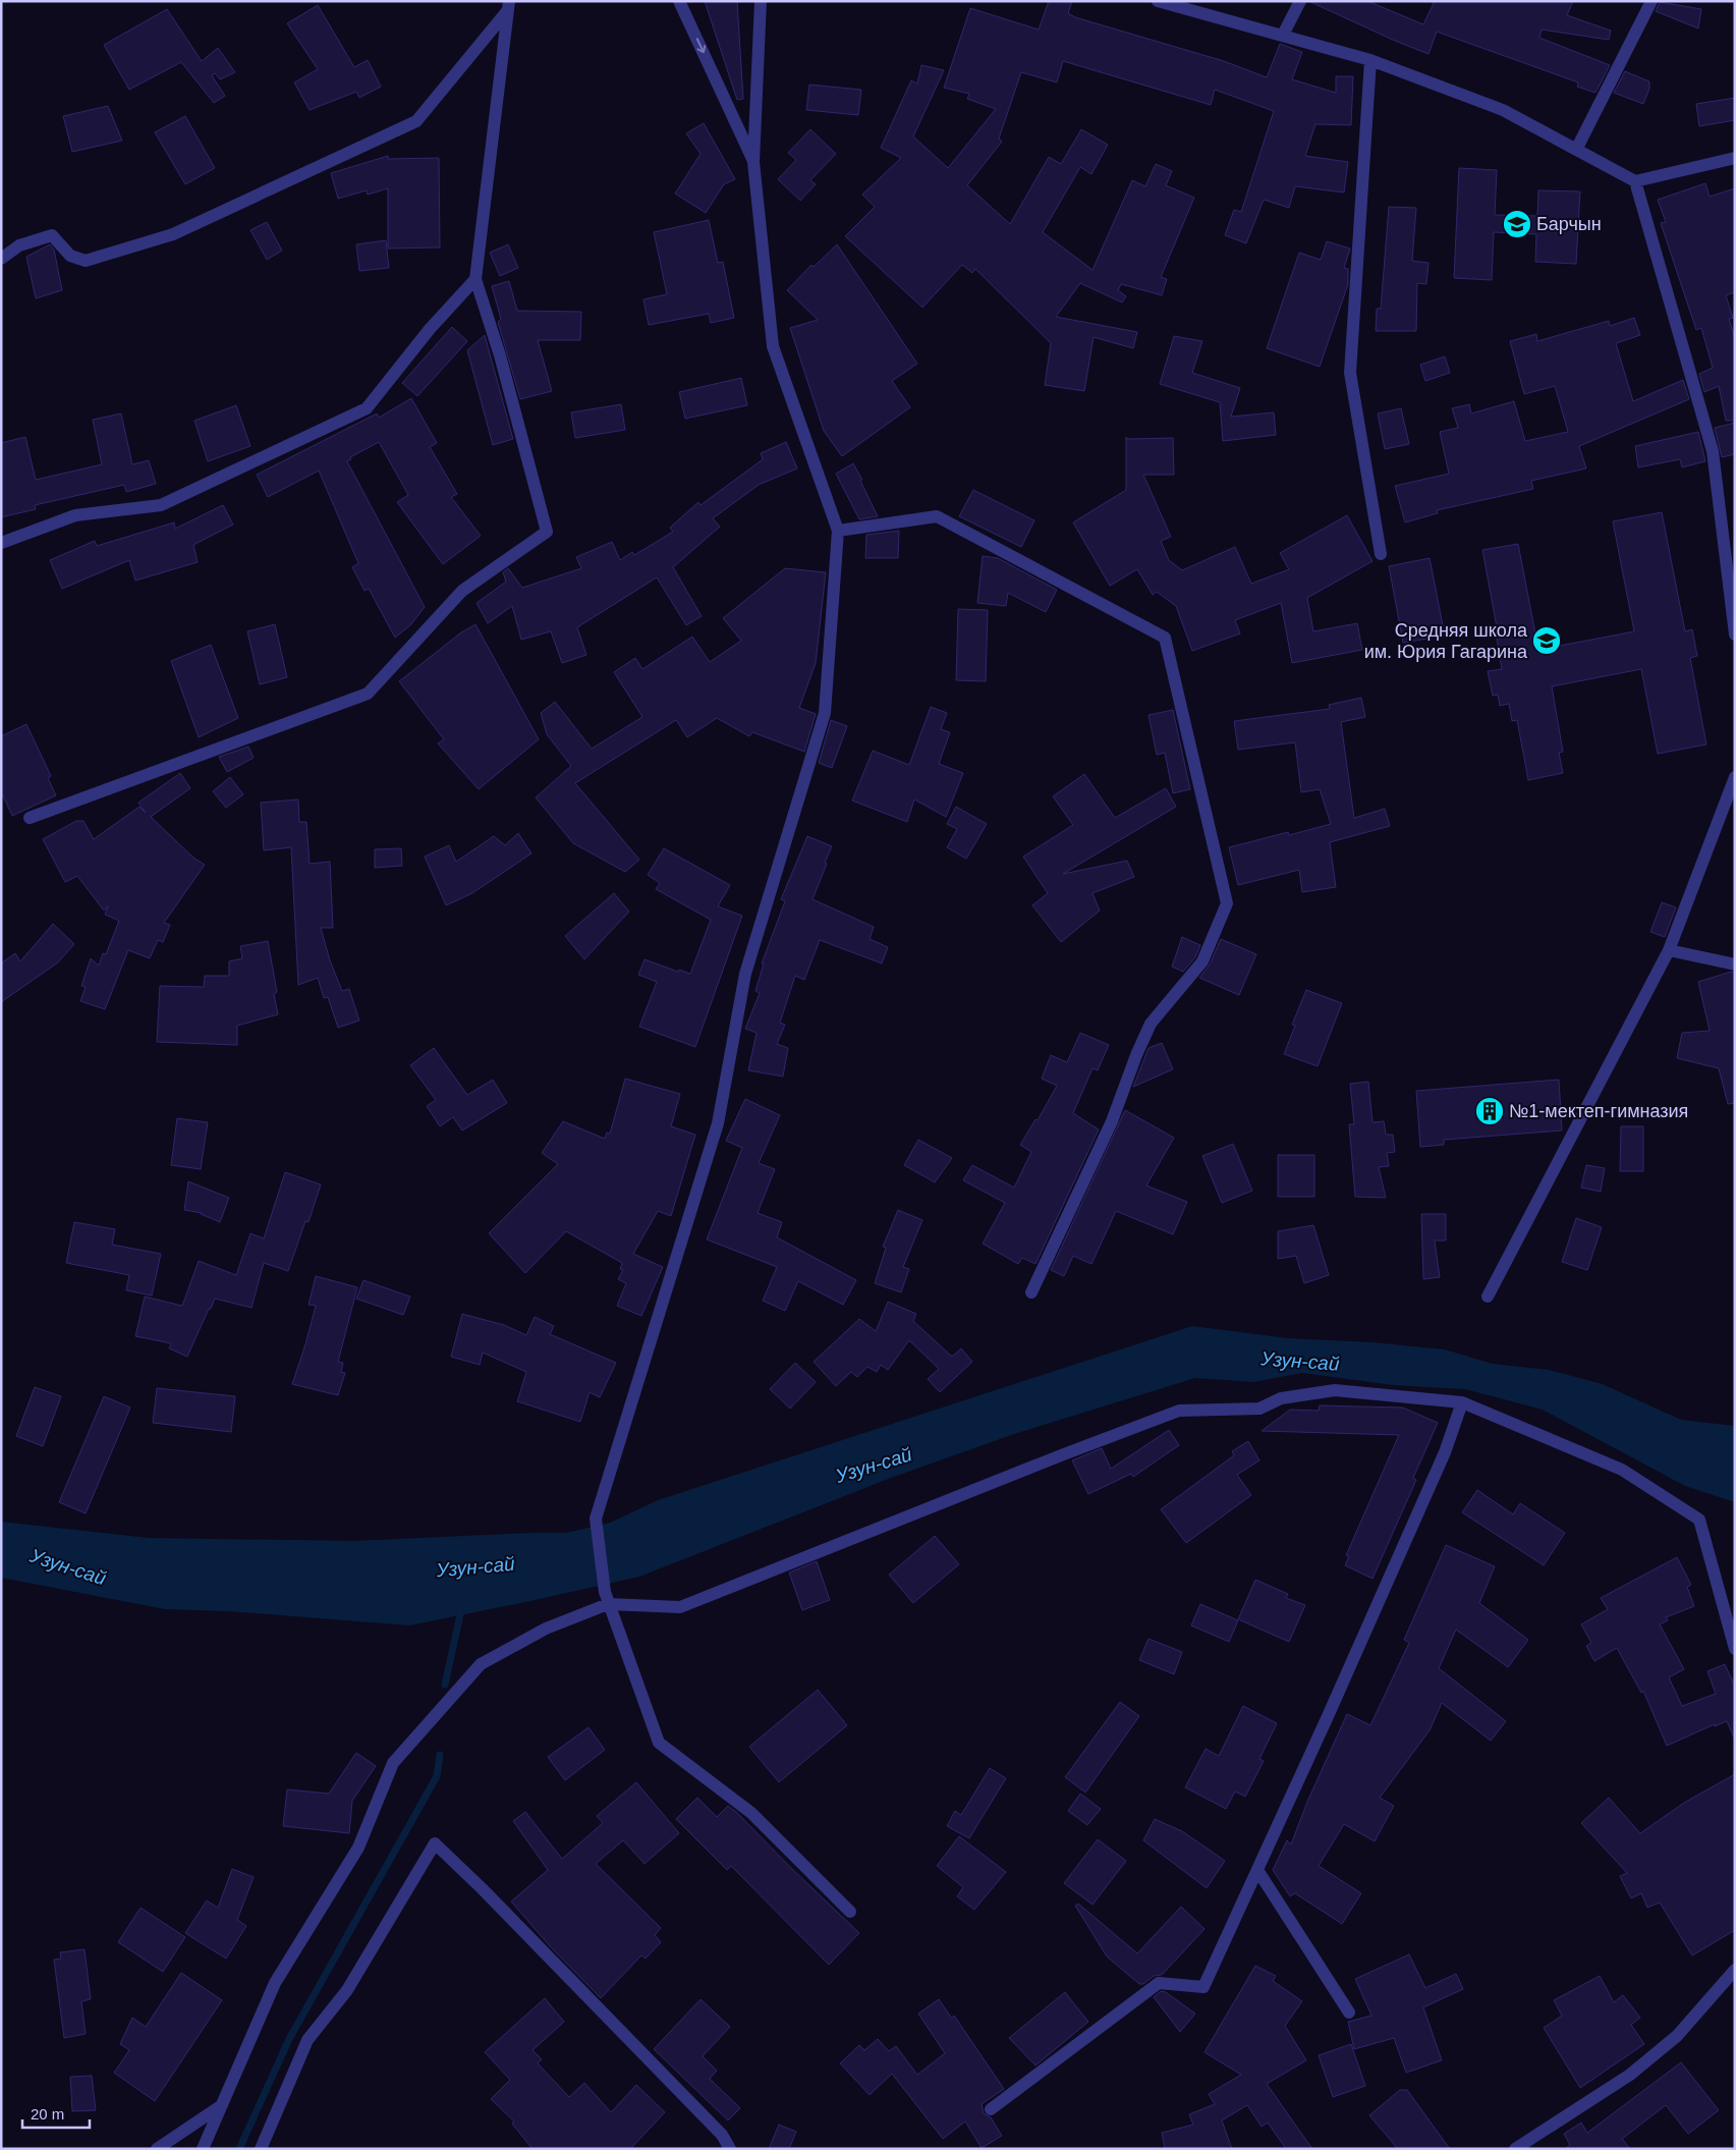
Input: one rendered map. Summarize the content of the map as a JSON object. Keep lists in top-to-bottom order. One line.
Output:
{"water":["Узун-сай"],"places":{"school or university":["Барчын","Средняя школа им. Юрия Гагарина"],"building":["№1-мектеп-гимназия"]},"scale_bar":"20 m"}
